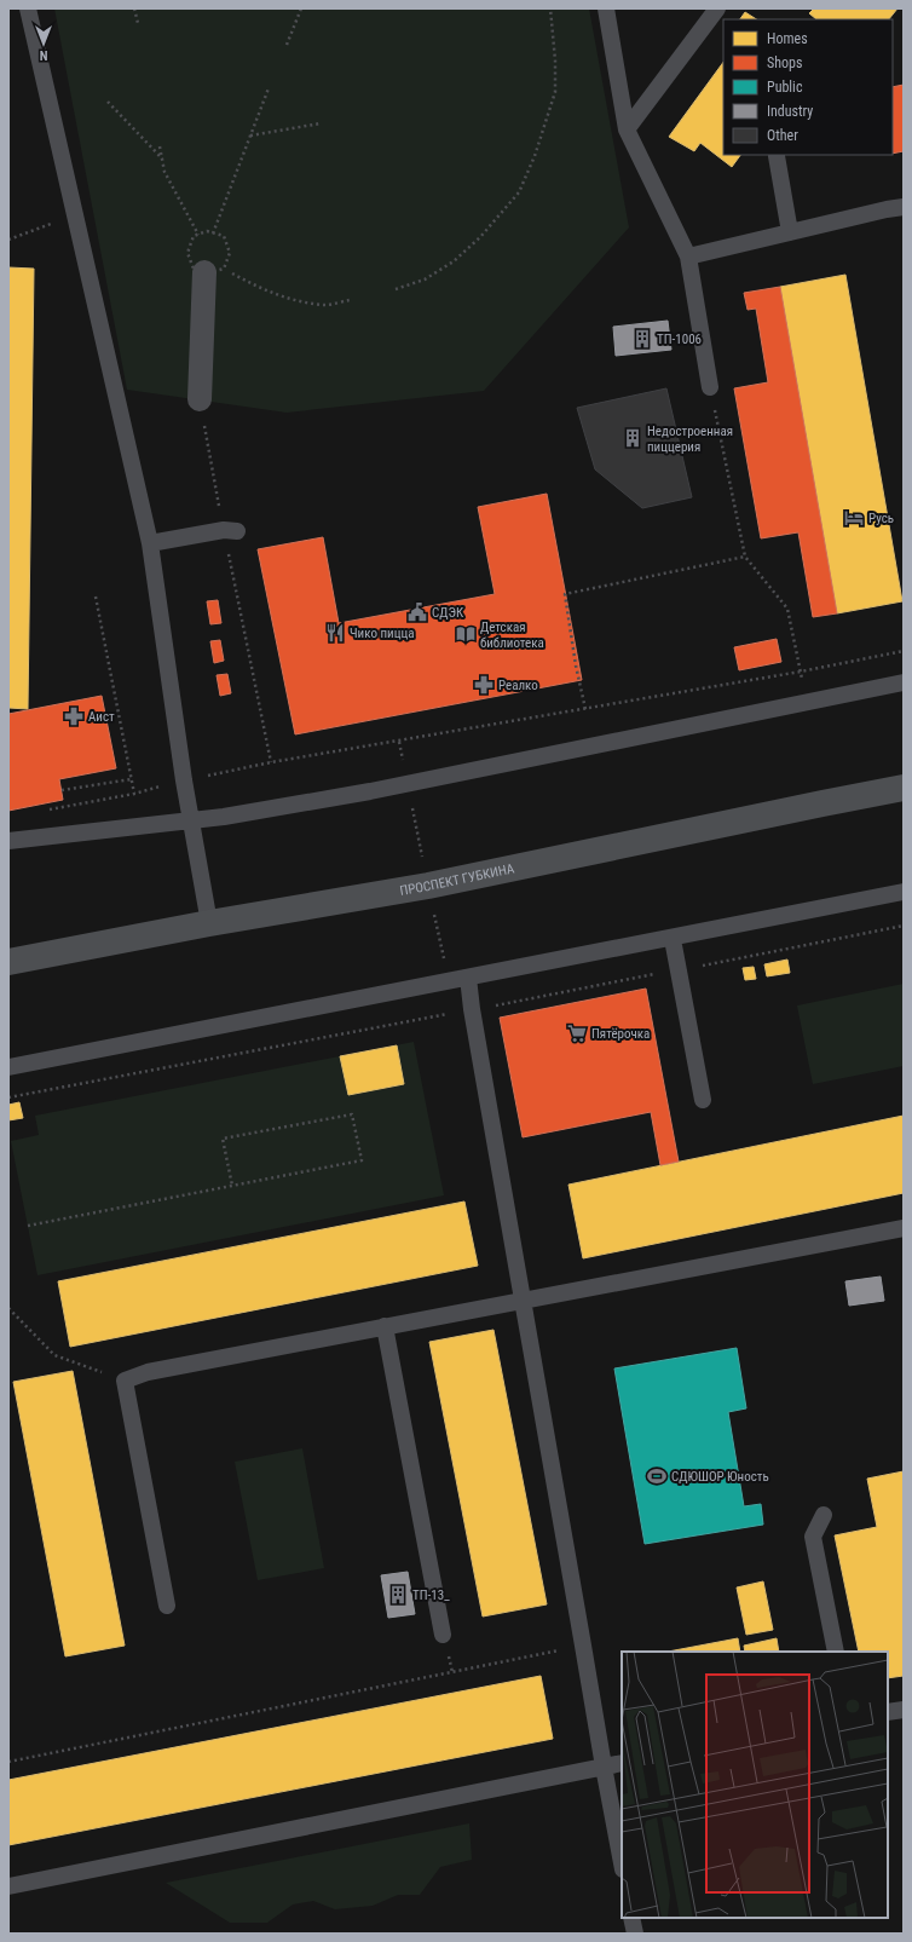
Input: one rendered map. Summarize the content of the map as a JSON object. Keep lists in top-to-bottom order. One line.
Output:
{"streets":{"main road":["ПРОСПЕКТ ГУБКИНА"]},"places":{"building":["ТП-1006","Недостроенная пиццерия","ТП-13_"],"hotel":["Русь"],"public building":["СДЭК"],"restaurant":["Чико пицца"],"library":["Детская библиотека"],"pharmacy":["Реалко","Аист"],"supermarket":["Пятёрочка"],"sports":["СДЮШОР Юность"]},"legend":["Homes","Shops","Public","Industry","Other"],"north":"bottom"}
